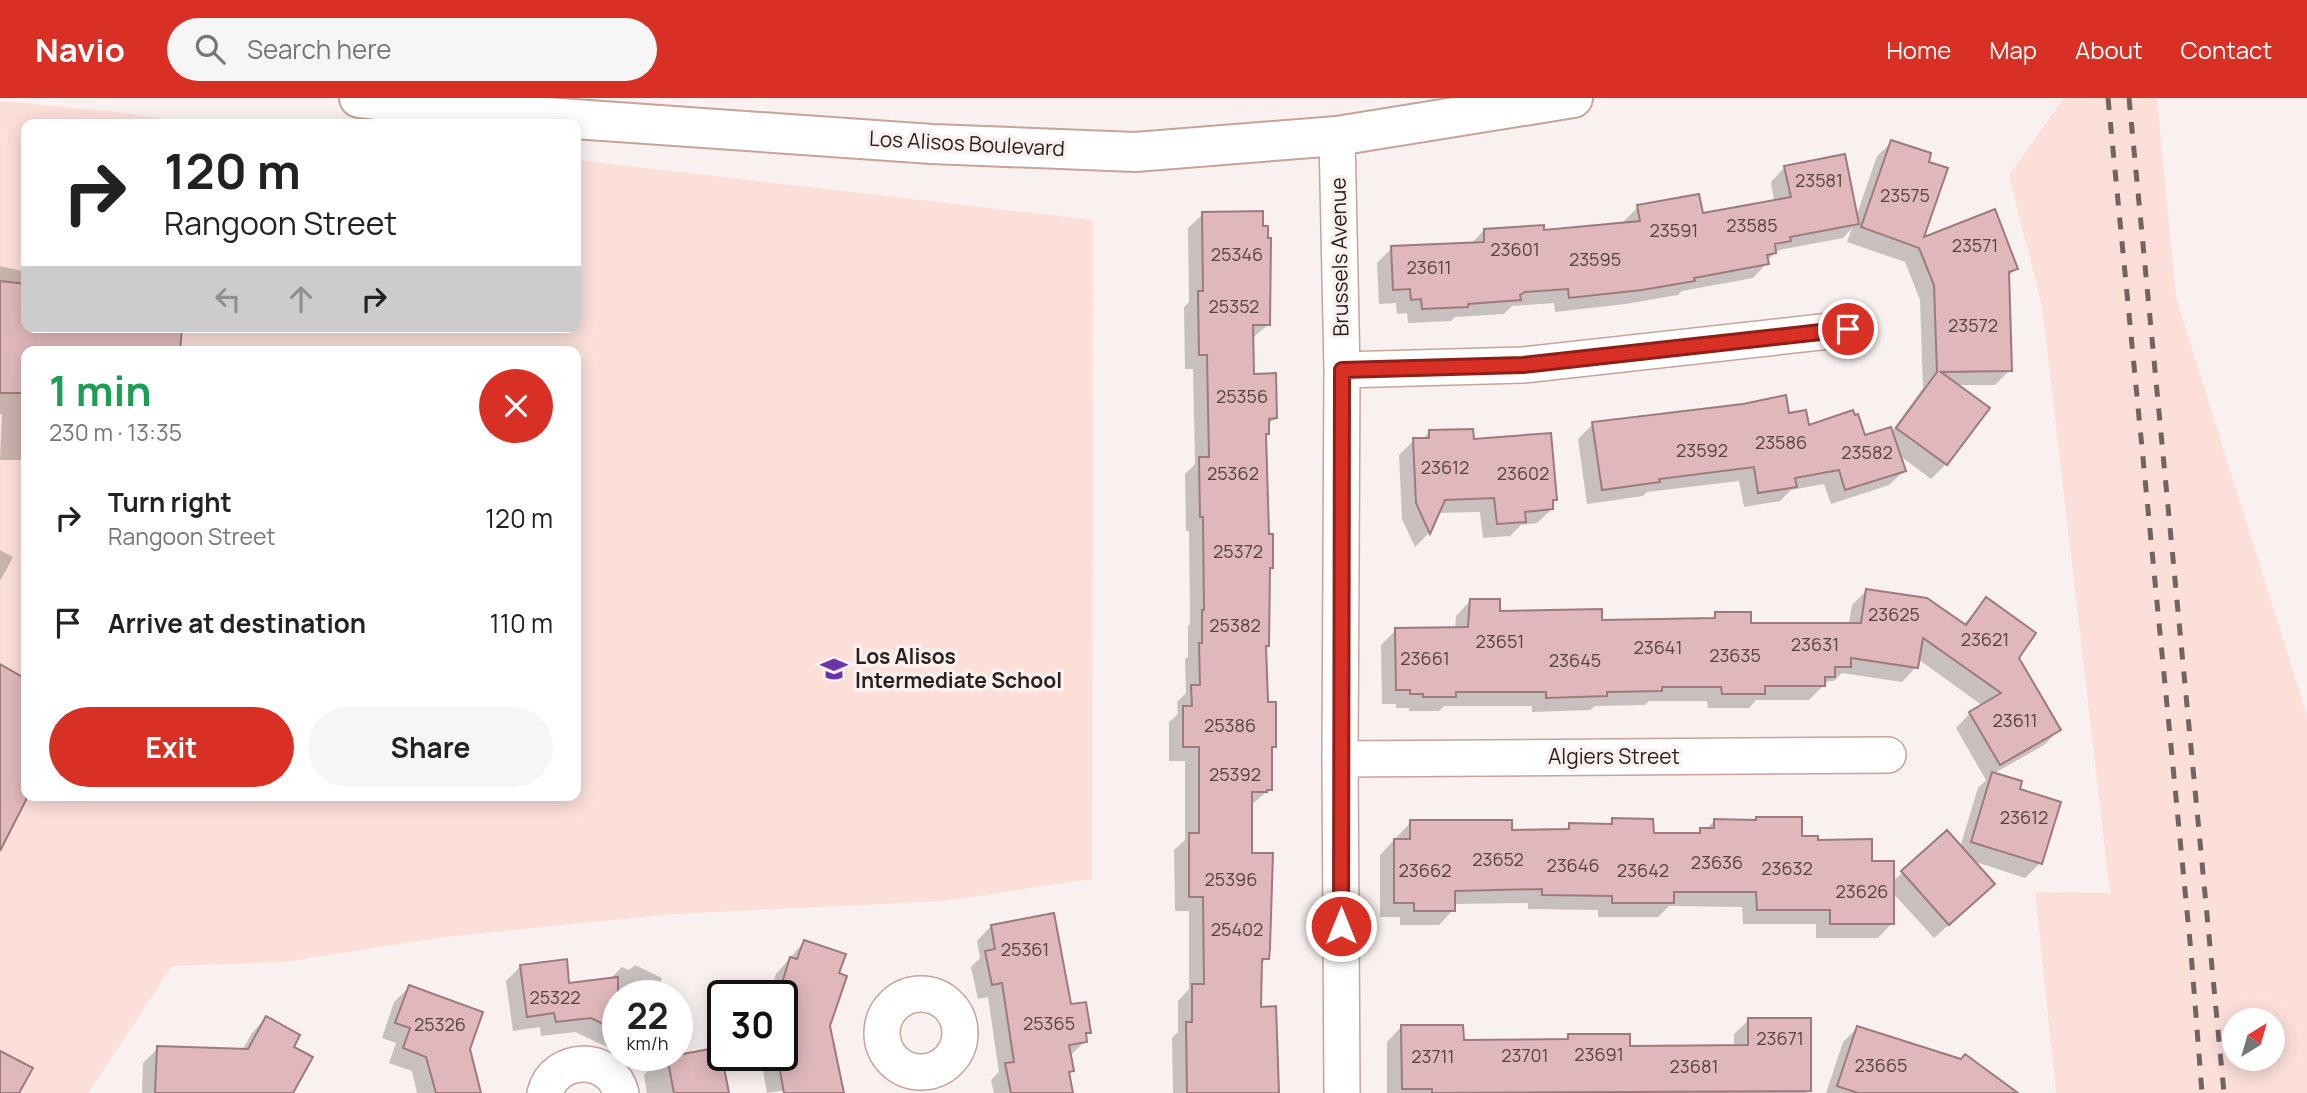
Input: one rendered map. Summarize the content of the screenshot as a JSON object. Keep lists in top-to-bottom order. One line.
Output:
{"streets":{"main road":["Los Alisos Boulevard"],"street":["Brussels Avenue","Algiers Street"]},"crossings":[["Los Alisos Boulevard","Brussels Avenue"],["Brussels Avenue","Algiers Street"]],"places":{"school or university":["Los Alisos Intermediate School"]},"house_numbers":["23581","23575","23585","23591","23571","23601","25346","23595","23611","25352","23572","25356","23586","23592","23582","23612","25362","23602","25372","23625","25382","23621","23651","23631","23641","23635","23661","23645","23611","25386","25392","23612","23652","23636","23646","23632","23662","23642","25396","23626","25402","25361","25322","25365","25326","23671","23691","23701","23711","23665","23681"],"north":"top right","page":{"header":"Navio","search":"Search here","nav":["Home","Map","About","Contact"],"turn":["120 m","Rangoon Street"],"heading":["1 min","230 m · 13:35"],"list":[{"name":"Turn right","note":"Rangoon Street","value":"120 m"},{"name":"Arrive at destination","value":"110 m"}],"buttons":["Exit","Share"],"speed":"22 km/h","limit":"30"}}
